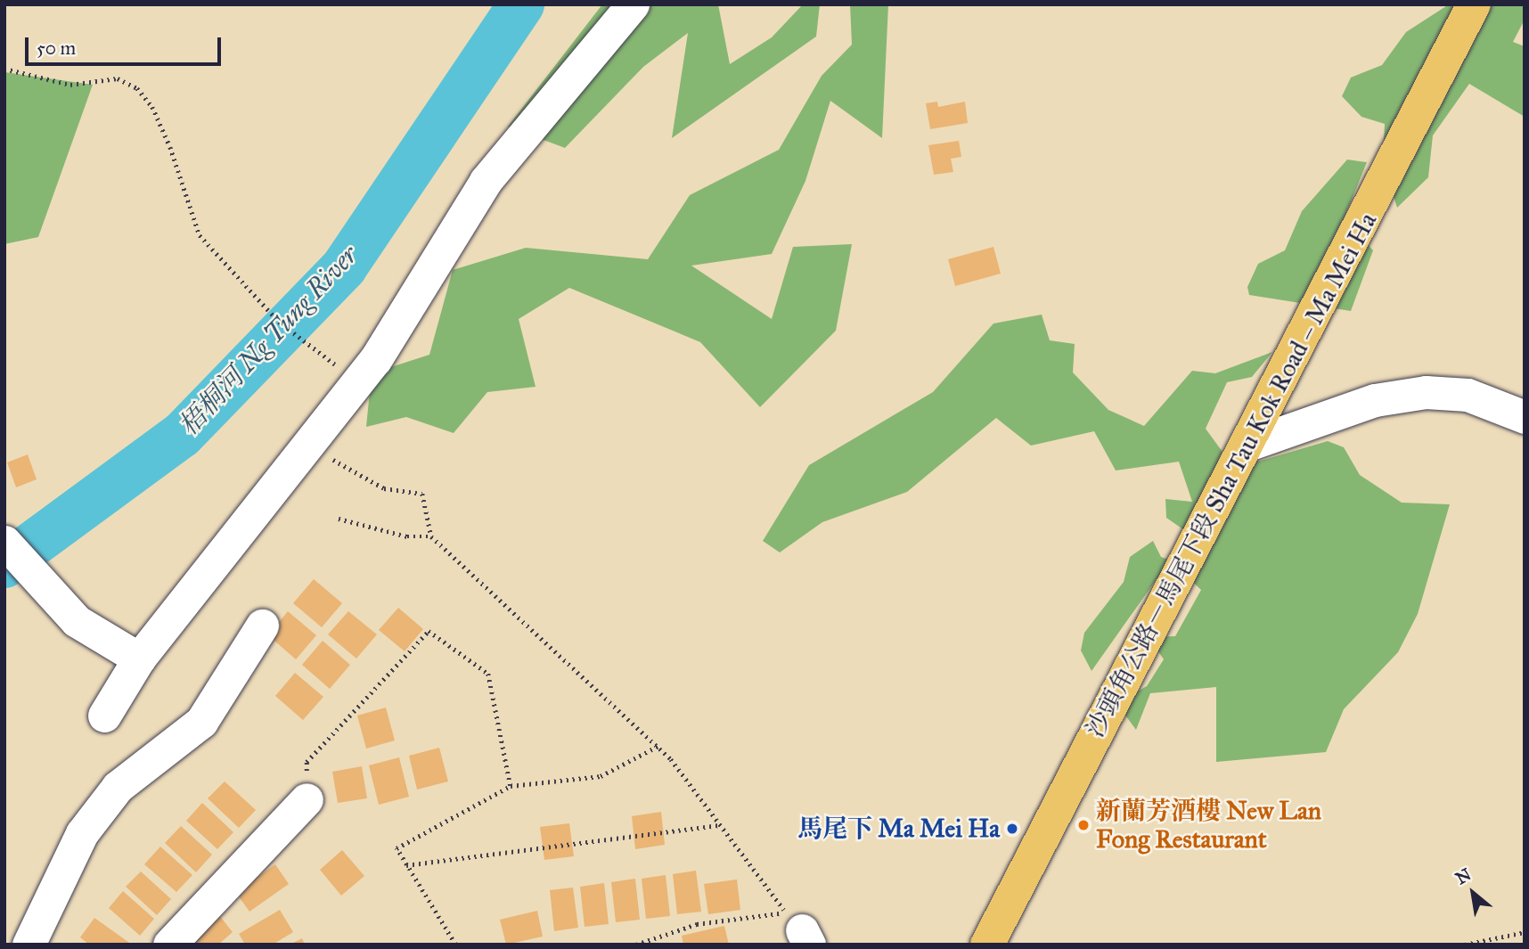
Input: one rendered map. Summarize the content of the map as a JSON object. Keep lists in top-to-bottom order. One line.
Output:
{"streets":{"main road":["沙頭角公路－馬尾下段 Sha Tau Kok Road – Ma Mei Ha"]},"water":["梧桐河 Ng Tung River"],"places":["新蘭芳酒樓 New Lan Fong Restaurant","馬尾下 Ma Mei Ha"],"scale_bar":"50 m","north":"top left"}
